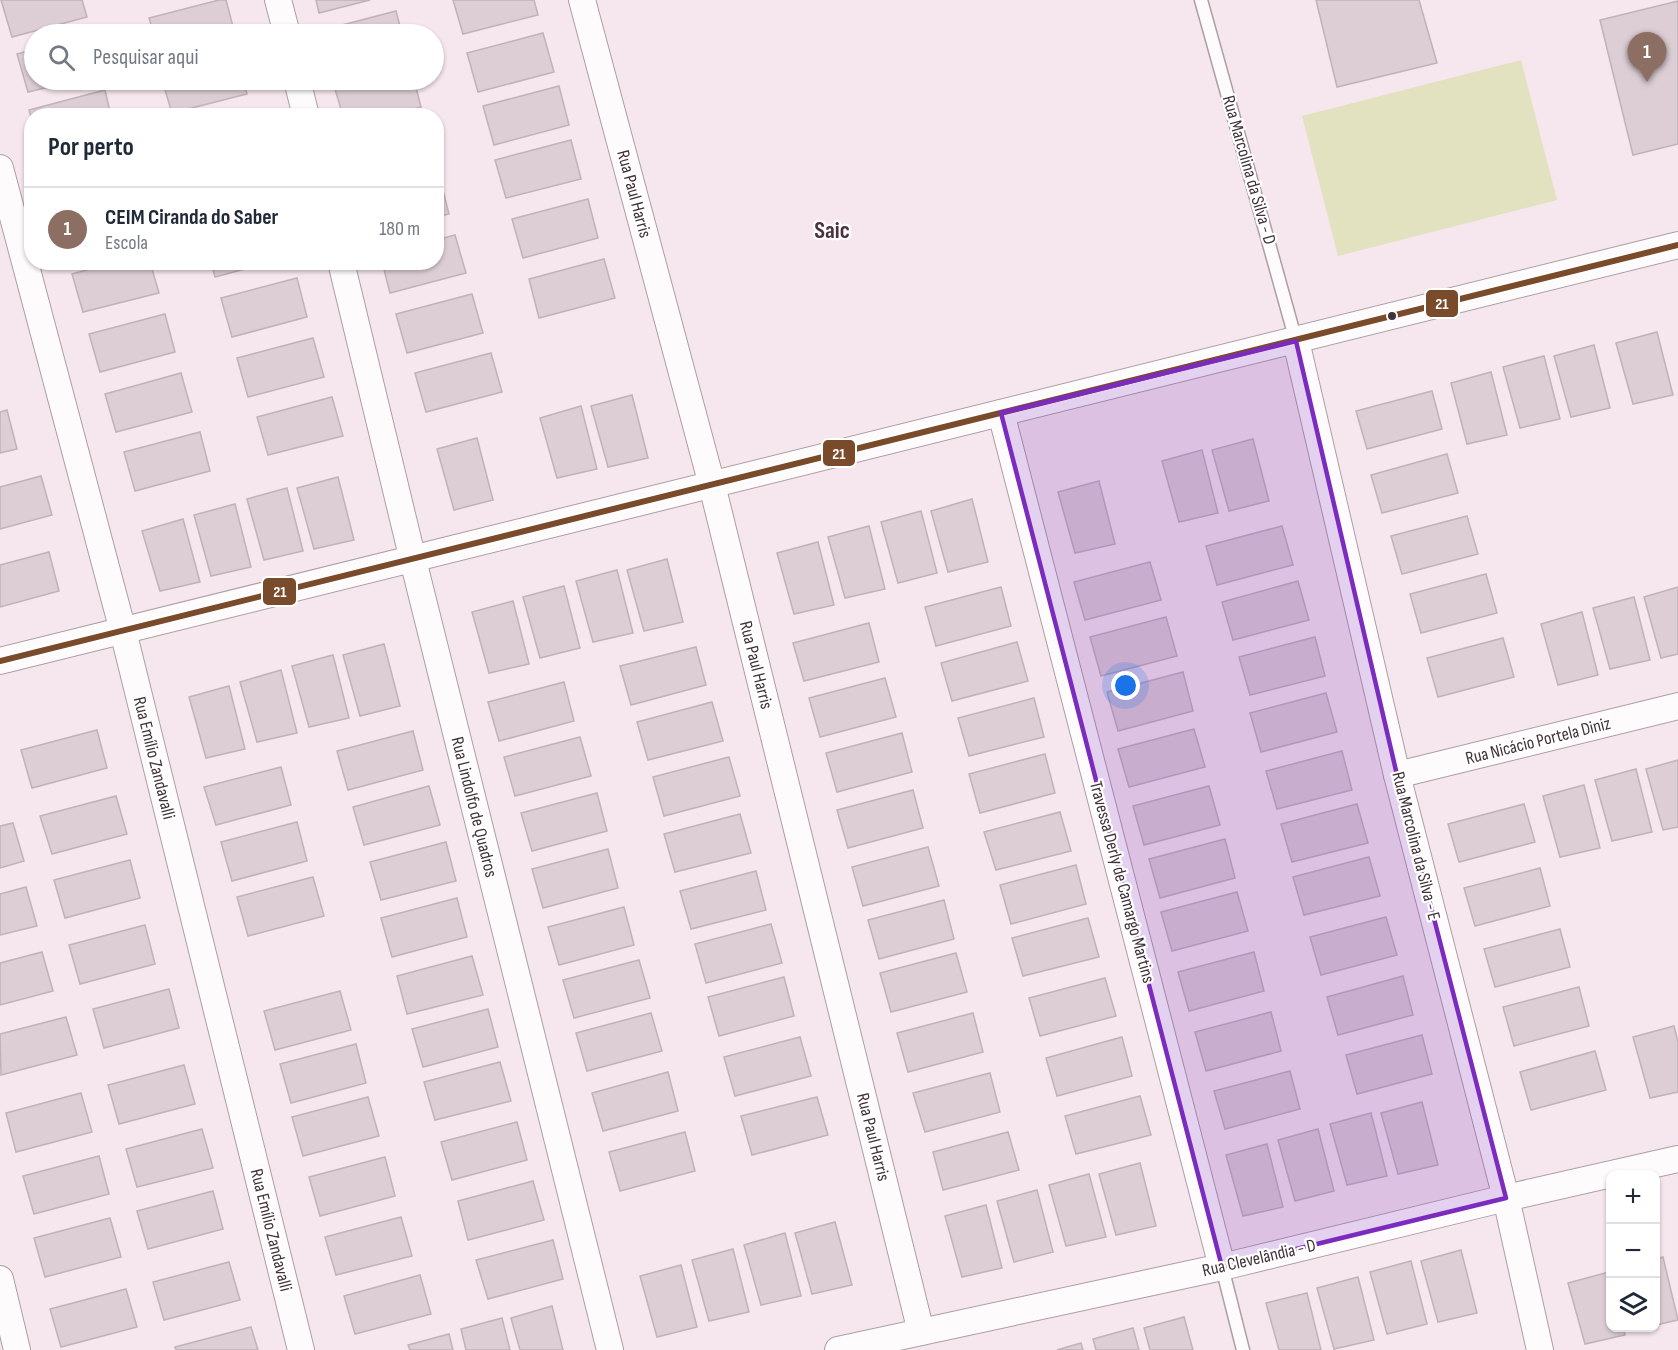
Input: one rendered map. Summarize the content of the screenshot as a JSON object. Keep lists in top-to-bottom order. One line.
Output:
{"streets":{"street":["Rua Paul Harris","Rua Nicácio Portela Diniz","Rua Emílio Zandavalli","Rua Lindolfo de Quadros","Rua Marcolina da Silva - E","Travessa Derly de Camargo Martins","Rua Clevelândia - D"],"lane":["Rua Marcolina da Silva - D"]},"crossings":[["Rua Marcolina da Silva - D","Rua Marcolina da Silva - E"],["Rua Paul Harris","Rua Clevelândia - D"],["Rua Nicácio Portela Diniz","Rua Marcolina da Silva - E"],["Rua Marcolina da Silva - E","Rua Clevelândia - D"],["Travessa Derly de Camargo Martins","Rua Clevelândia - D"]],"districts":["Saic"],"lines":["transit line 21"],"page":{"search":"Pesquisar aqui","pins":"1","heading":"Por perto","list":[{"mark":"1","name":"CEIM Ciranda do Saber","note":"Escola","value":"180 m"}],"map_buttons":["+","−"]}}
